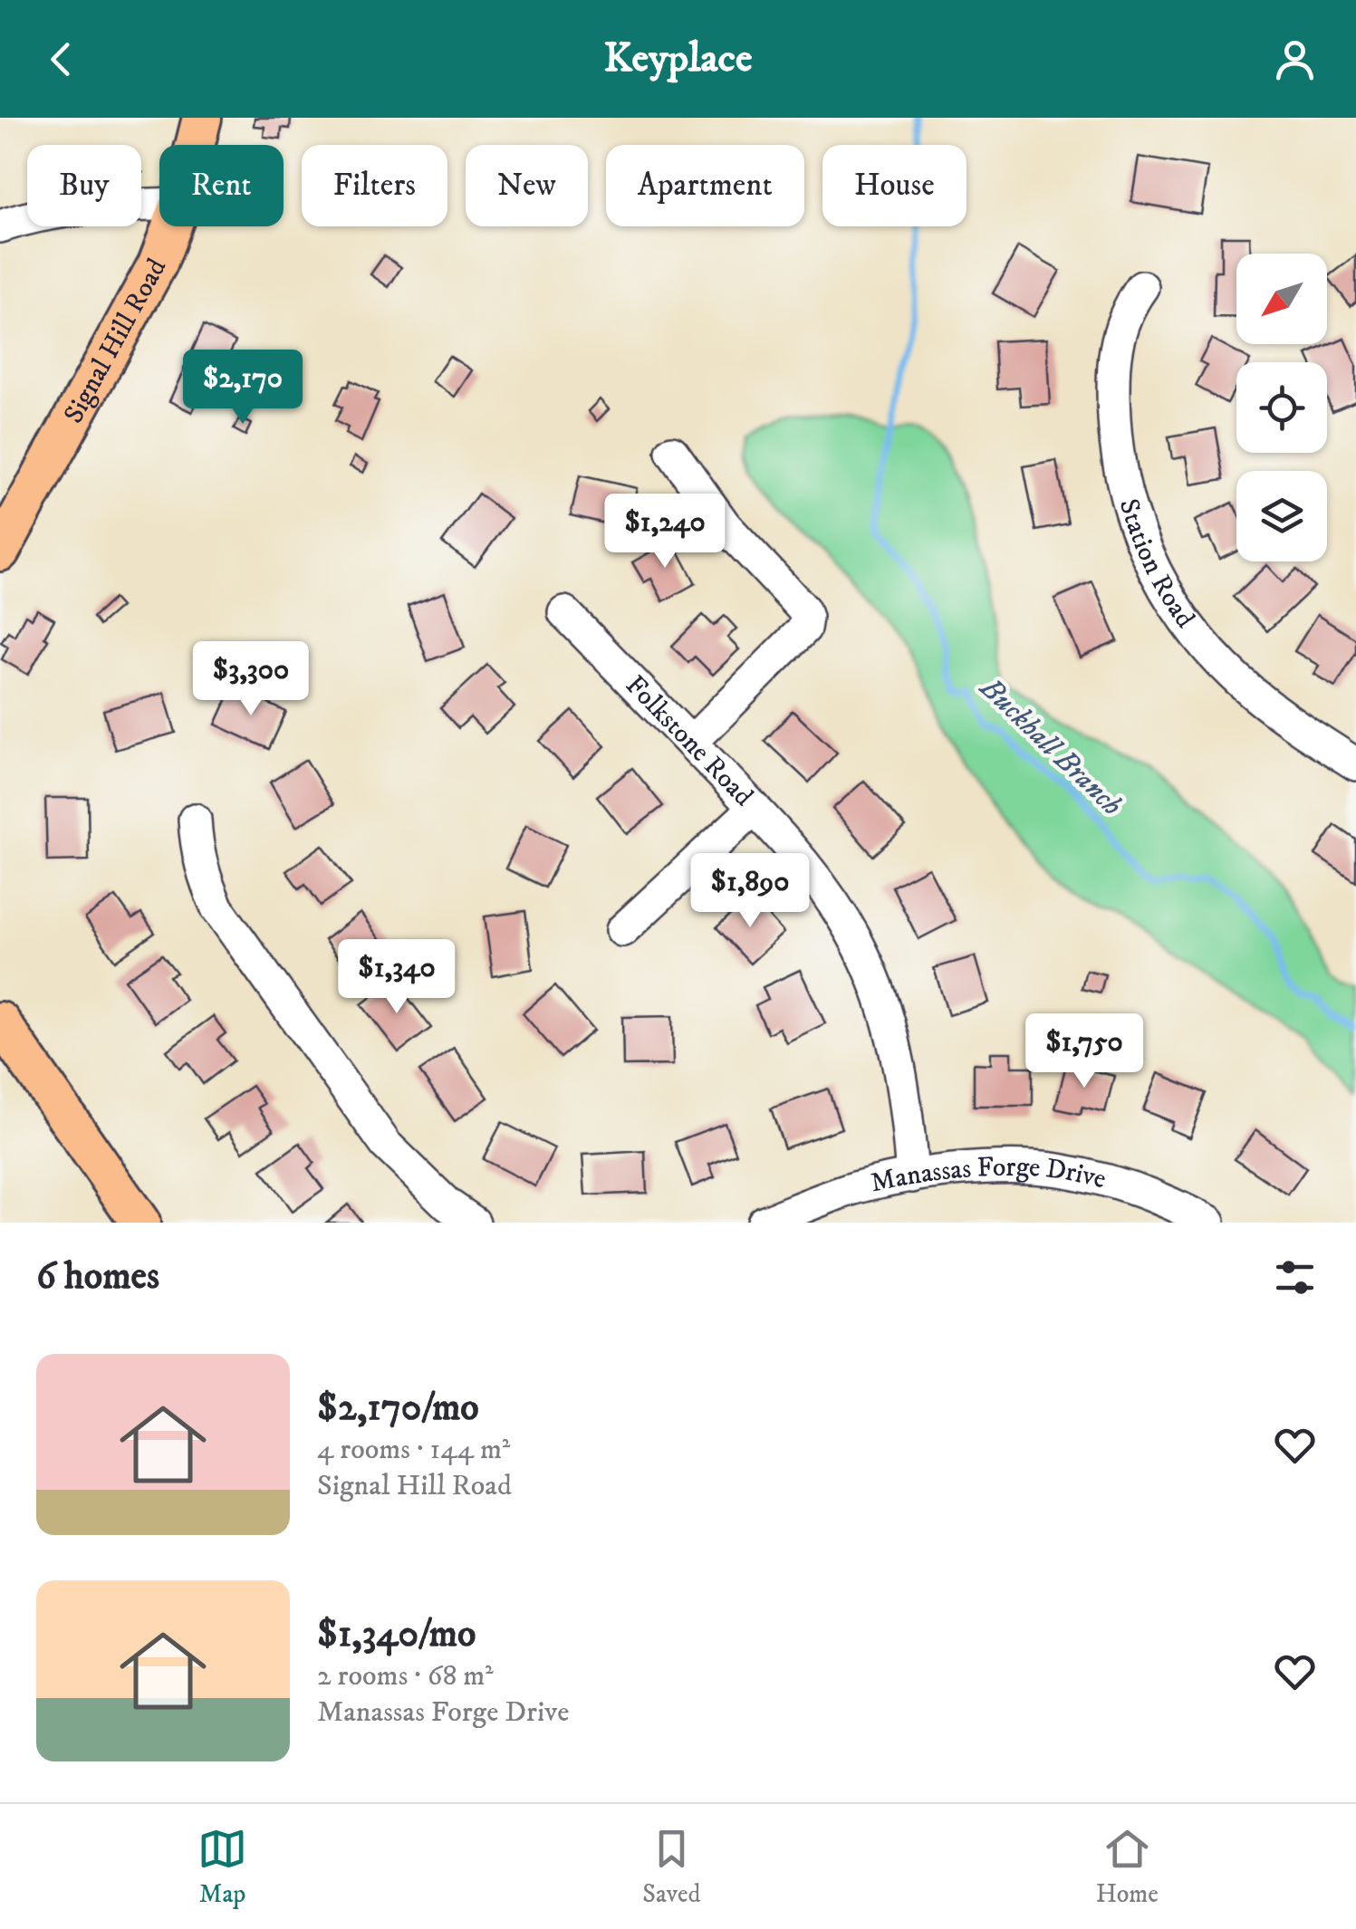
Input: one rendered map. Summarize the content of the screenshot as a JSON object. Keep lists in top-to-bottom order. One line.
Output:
{"streets":{"main road":["Signal Hill Road"],"street":["Station Road","Folkstone Road","Manassas Forge Drive"]},"crossings":[["Folkstone Road","Manassas Forge Drive"]],"water":["Buckhall Branch"],"north":"bottom left","page":{"header":"Keyplace","chip":["Buy","Rent","Filters","New","Apartment","House"],"price":["$2,170","$1,240","$3,300","$1,890","$1,340","$1,750"],"heading":"6 homes","list":[{"name":"$2,170/mo","note":"4 rooms · 144 m² · Signal Hill Road"},{"name":"$1,340/mo","note":"2 rooms · 68 m² · Manassas Forge Drive"}],"tabs":["Map","Saved","Home"]}}
